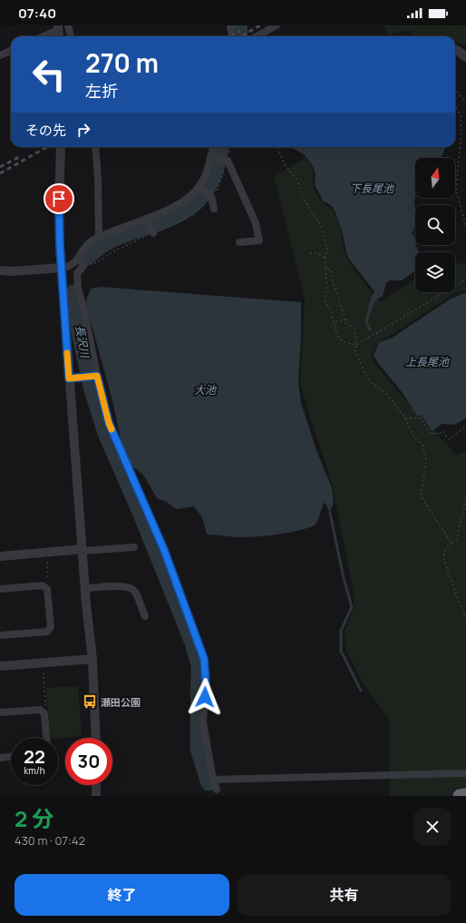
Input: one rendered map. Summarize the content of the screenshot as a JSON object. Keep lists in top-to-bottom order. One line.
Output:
{"water":["下長尾池","長沢川","上長尾池","大池"],"places":{"bus stop":["瀬田公園"]},"north":"top","page":{"status":"07:40","turn":["270 m","左折"],"then":"その先","speed":"22 km/h","limit":"30","heading":["2 分","430 m · 07:42"],"buttons":["終了","共有"]}}
